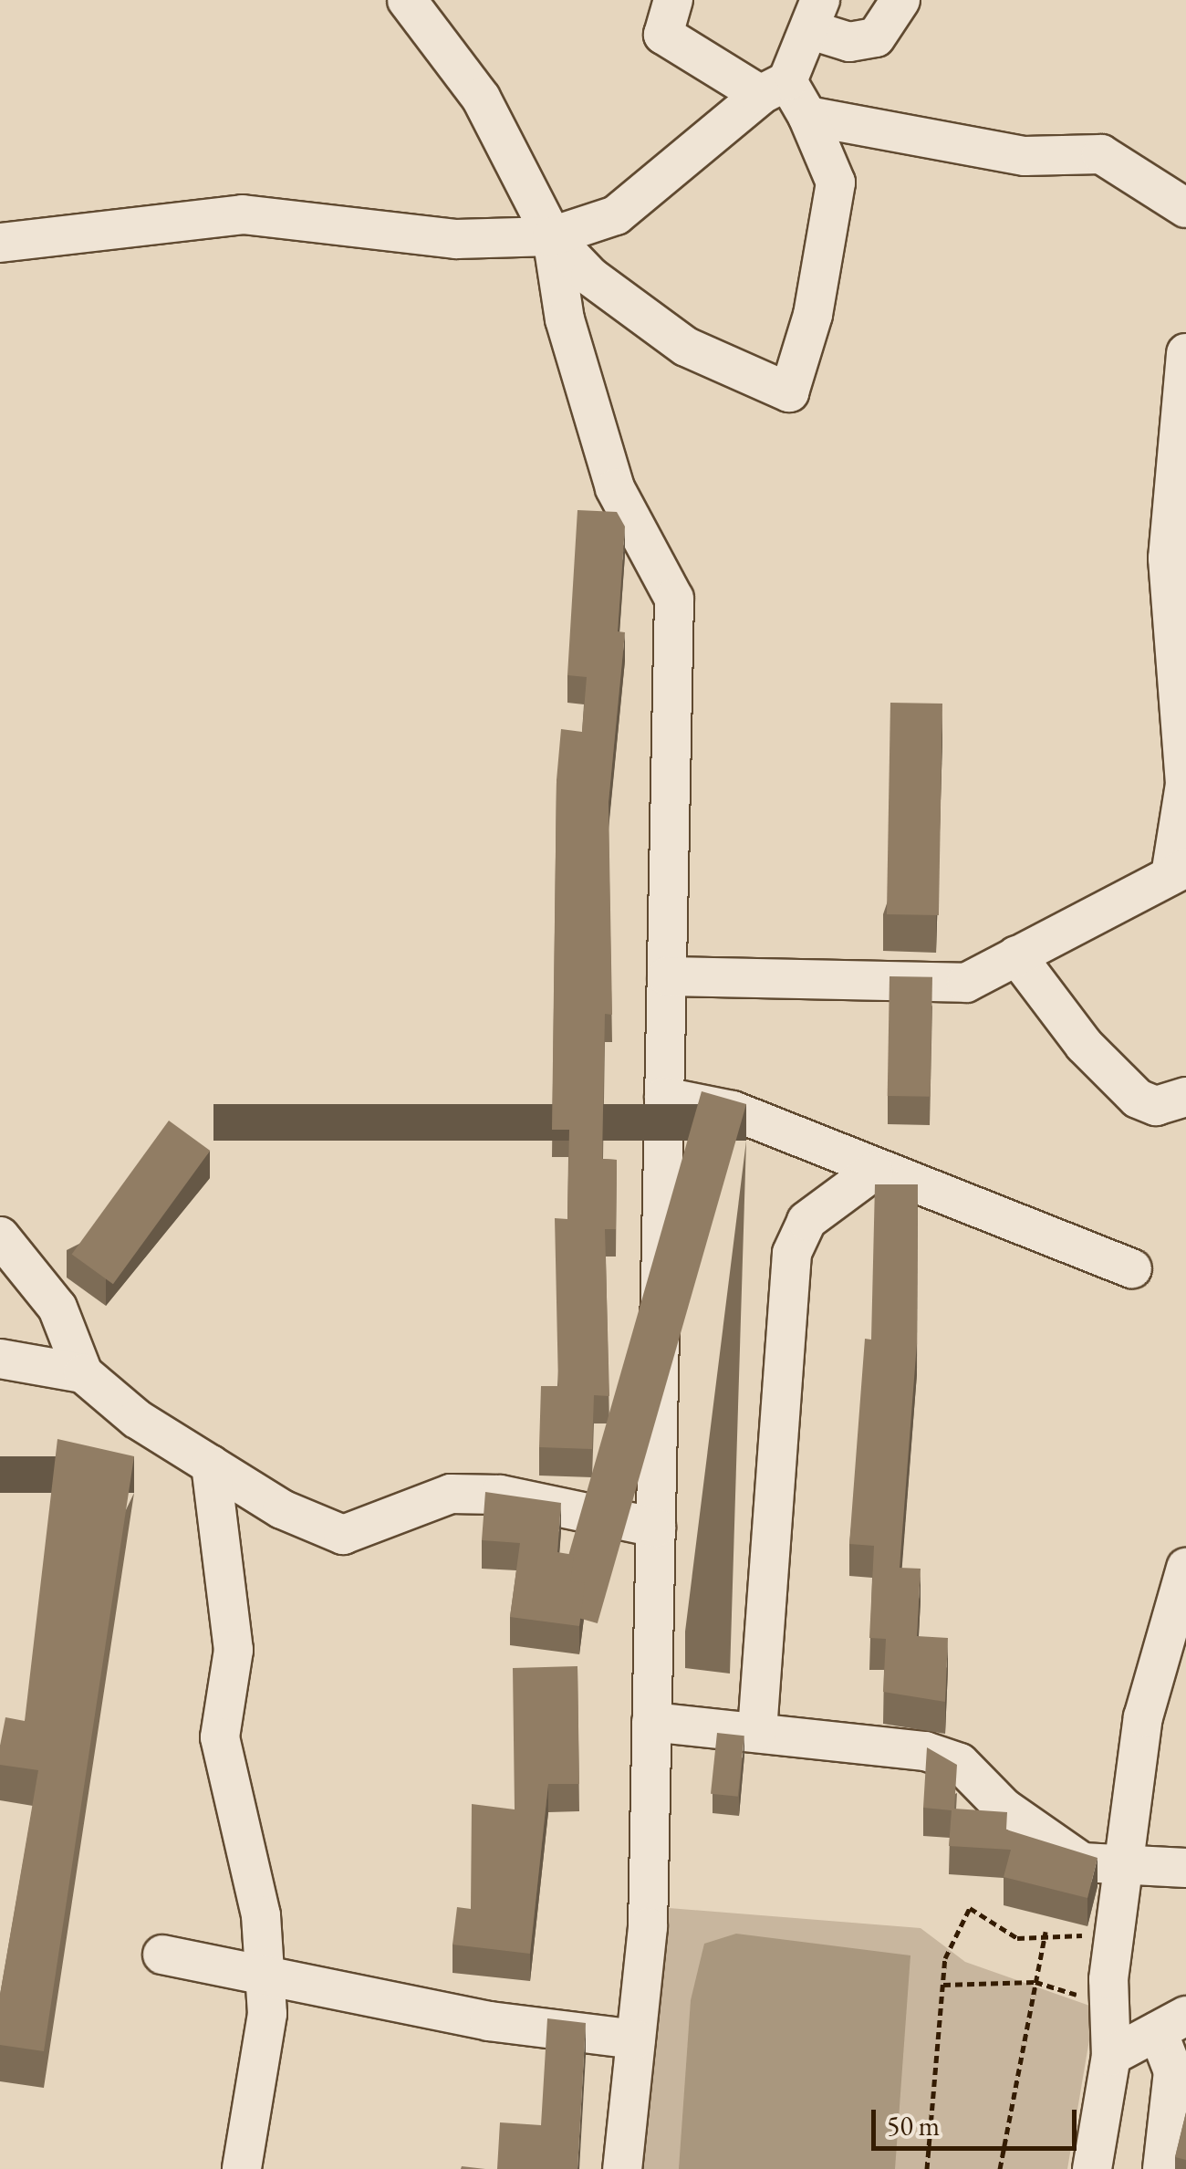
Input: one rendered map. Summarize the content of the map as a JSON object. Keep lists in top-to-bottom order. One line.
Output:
{"scale_bar":"50 m"}
